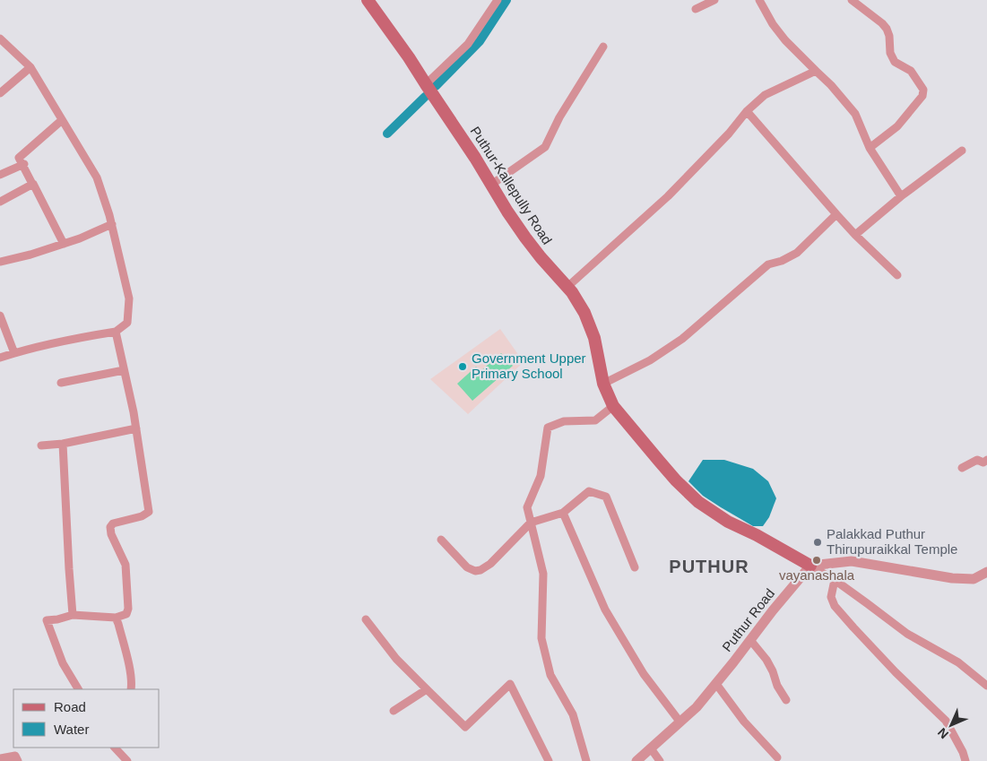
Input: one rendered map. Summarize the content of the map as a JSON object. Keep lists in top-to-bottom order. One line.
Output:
{"streets":{"main road":["Puthur-Kallepully Road"],"street":["Puthur Road"]},"crossings":[["Puthur-Kallepully Road","Puthur Road"]],"districts":["PUTHUR"],"places":["Government Upper Primary School","Palakkad Puthur Thirupuraikkal Temple","vayanashala"],"legend":["Road","Water"],"north":"bottom left"}
